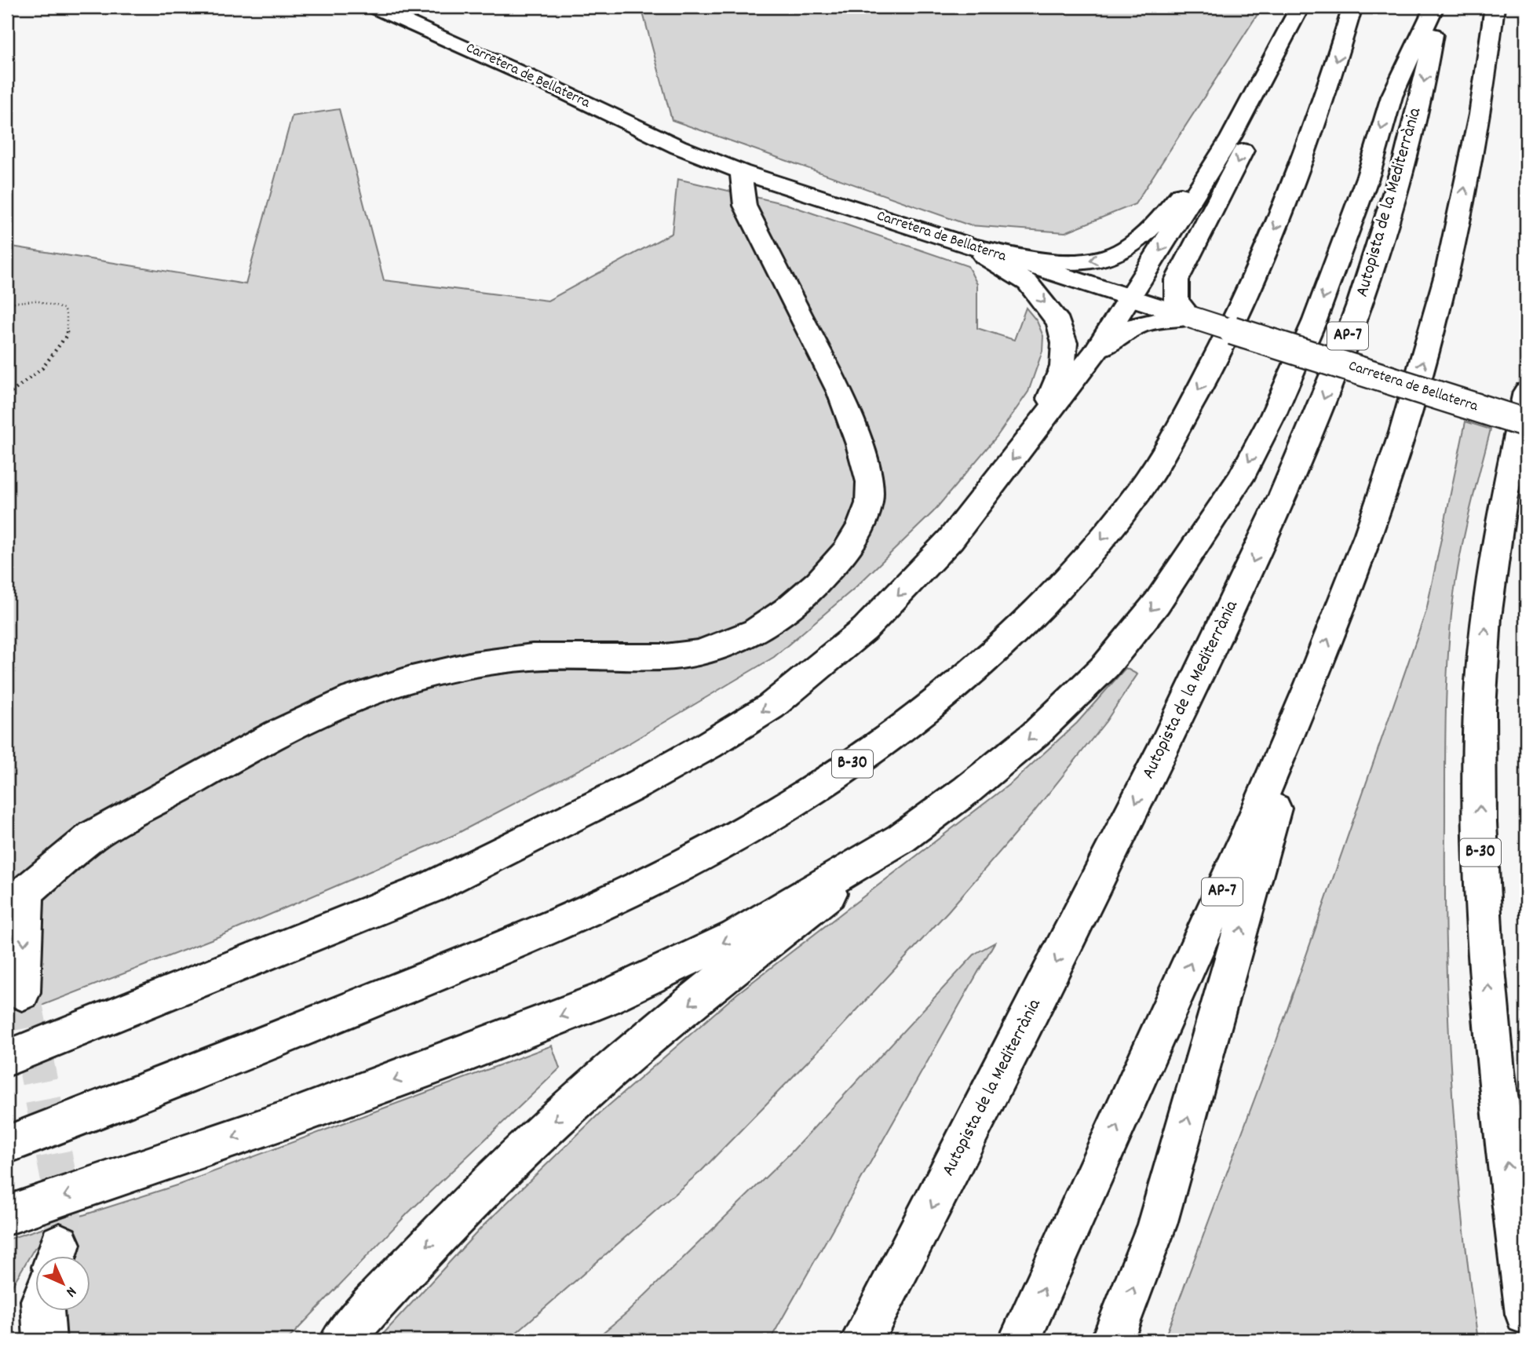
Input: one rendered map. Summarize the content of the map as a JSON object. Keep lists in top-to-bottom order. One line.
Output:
{"streets":{"main road":["Carretera de Bellaterra","Autopista de la Mediterrània","AP-7","B-30"]},"north":"bottom right"}
